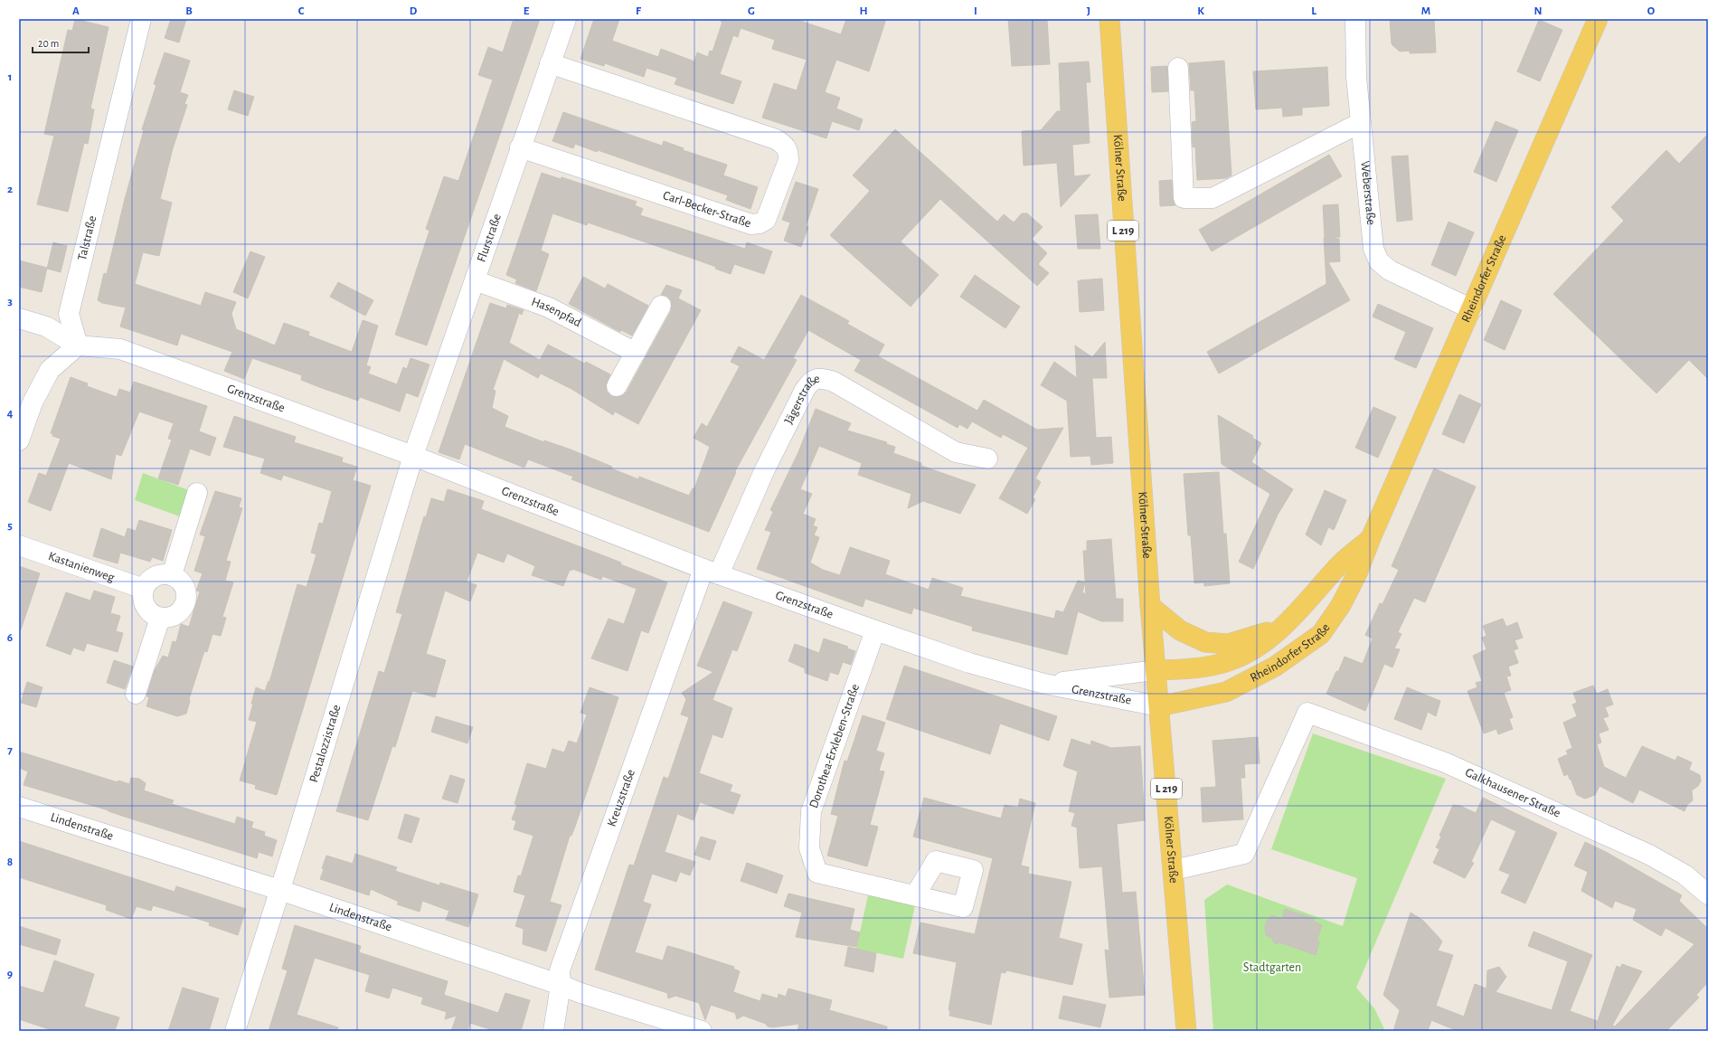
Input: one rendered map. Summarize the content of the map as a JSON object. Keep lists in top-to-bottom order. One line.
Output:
{"streets":{"main road":["Kölner Straße","L 219","Rheindorfer Straße"],"street":["Weberstraße","Carl-Becker-Straße","Talstraße","Flurstraße","Hasenpfad","Grenzstraße","Jägerstraße","Kastanienweg","Pestalozzistraße","Dorothea-Erxleben-Straße","Galkhausener Straße","Kreuzstraße","Lindenstraße"]},"crossings":[["Kölner Straße","Rheindorfer Straße"],["Kölner Straße","Grenzstraße"],["Kölner Straße","Galkhausener Straße"],["Weberstraße","Rheindorfer Straße"],["Carl-Becker-Straße","Flurstraße"],["Talstraße","Grenzstraße"],["Flurstraße","Hasenpfad"],["Flurstraße","Grenzstraße"],["Flurstraße","Pestalozzistraße"],["Rheindorfer Straße","Grenzstraße"],["Grenzstraße","Jägerstraße"],["Grenzstraße","Pestalozzistraße"],["Grenzstraße","Dorothea-Erxleben-Straße"],["Grenzstraße","Kreuzstraße"],["Jägerstraße","Kreuzstraße"],["Pestalozzistraße","Lindenstraße"],["Kreuzstraße","Lindenstraße"]],"parks":["Stadtgarten"],"scale_bar":"20 m","grid":{"columns":["A","B","C","D","E","F","G","H","I","J","K","L","M","N","O"],"rows":["1","2","3","4","5","6","7","8","9"]}}
